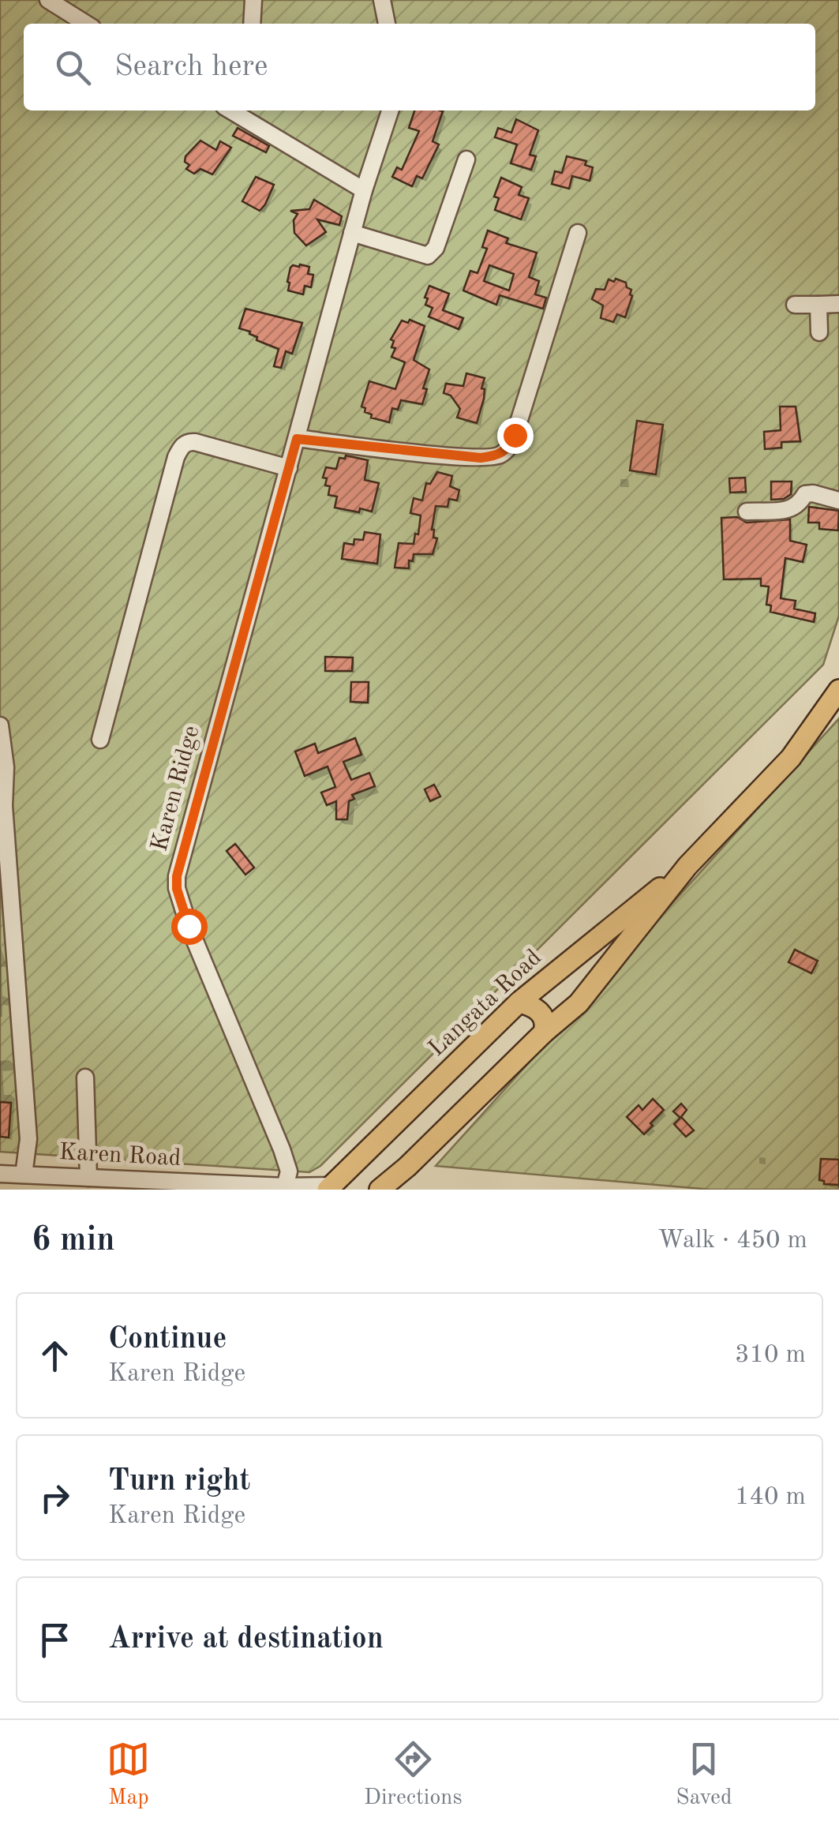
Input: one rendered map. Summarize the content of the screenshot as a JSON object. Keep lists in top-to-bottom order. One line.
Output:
{"streets":{"main road":["Langata Road"],"street":["Karen Ridge","Karen Road"]},"crossings":[["Karen Ridge","Karen Road"],["Langata Road","Karen Road"]],"page":{"search":"Search here","heading":["6 min","Walk · 450 m"],"list":[["Continue","Karen Ridge","310 m"],["Turn right","Karen Ridge","140 m"],"Arrive at destination"],"nav":["Map","Directions","Saved"]}}
